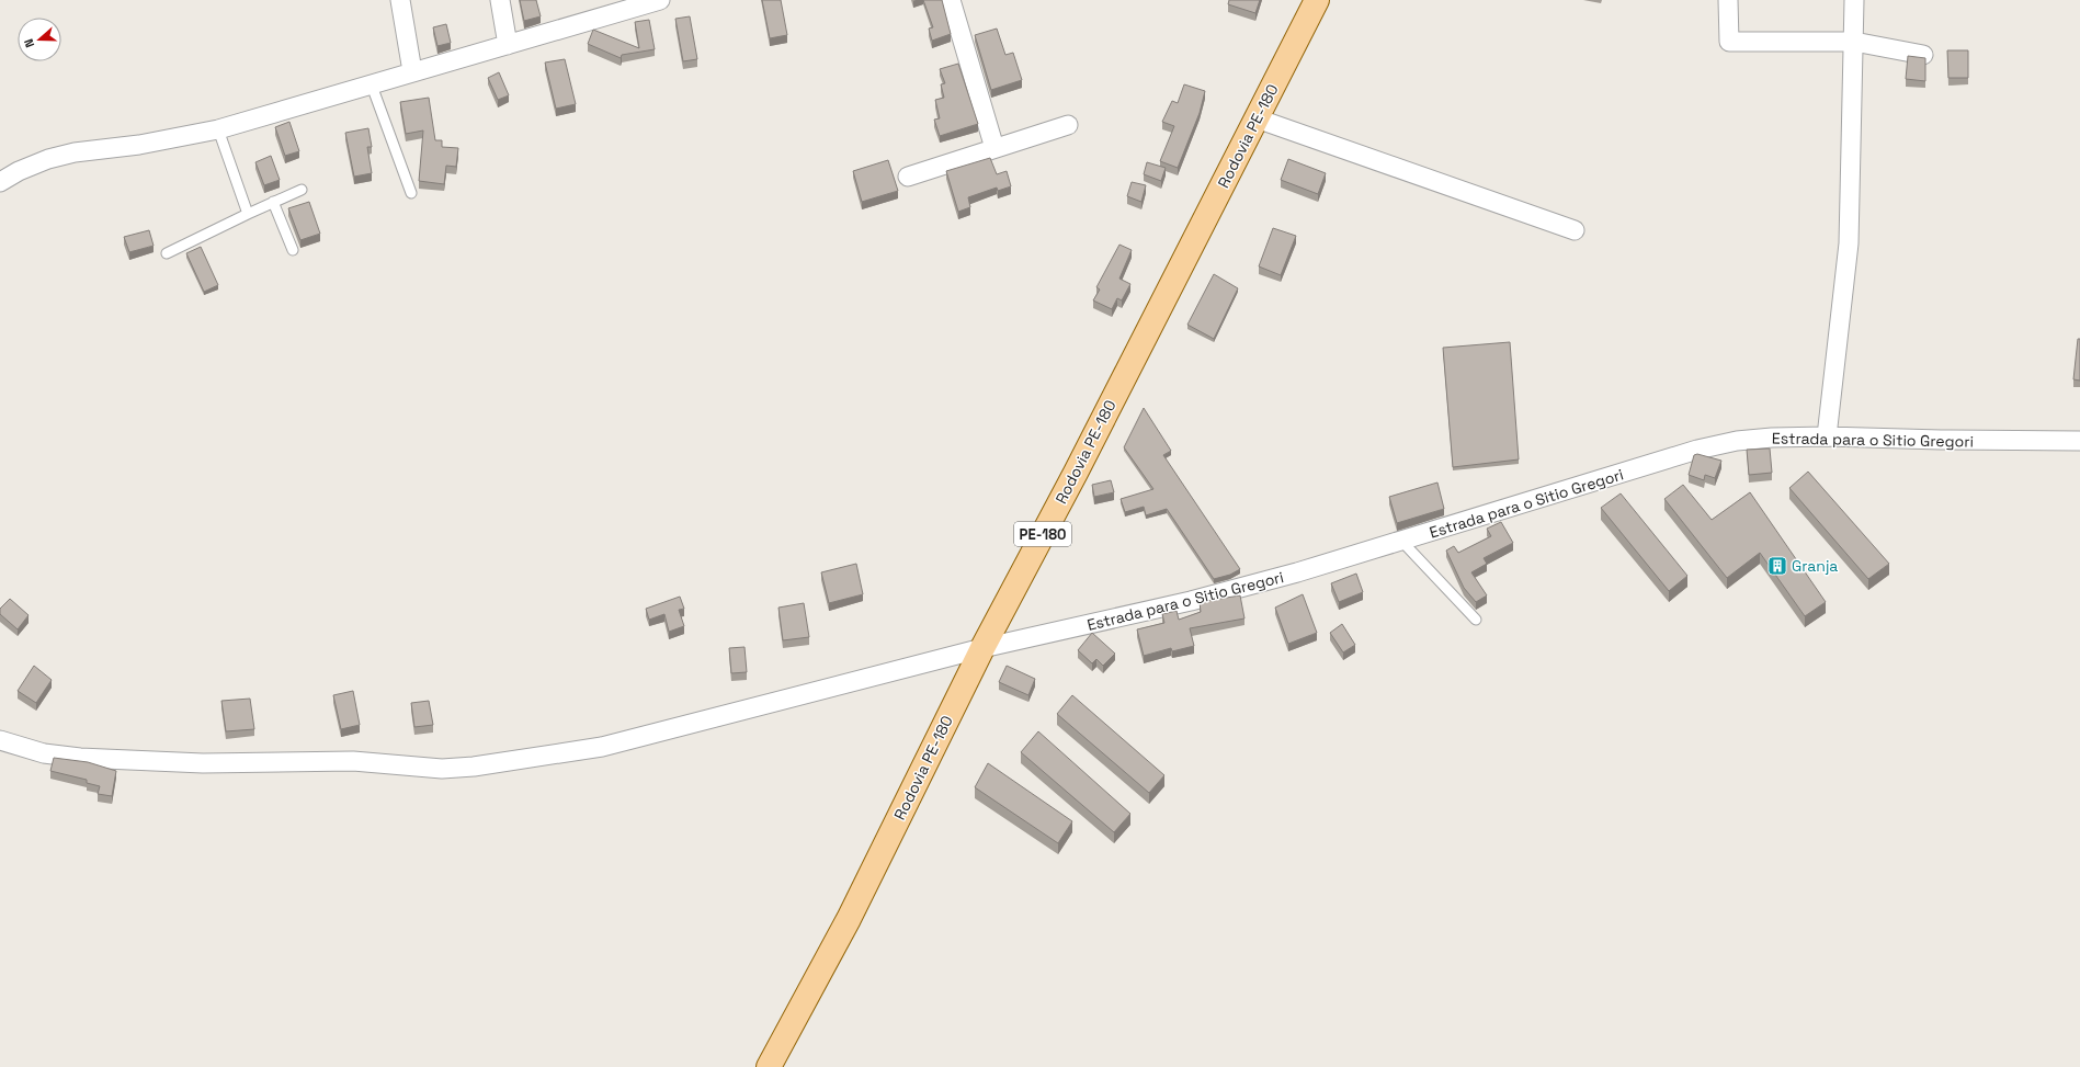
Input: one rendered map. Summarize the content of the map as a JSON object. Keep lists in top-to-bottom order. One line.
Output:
{"streets":{"main road":["Rodovia PE-180","PE-180"],"street":["Estrada para o Sitio Gregori"]},"crossings":[["Rodovia PE-180","Estrada para o Sitio Gregori"]],"places":{"building":["Granja"]},"north":"left"}
